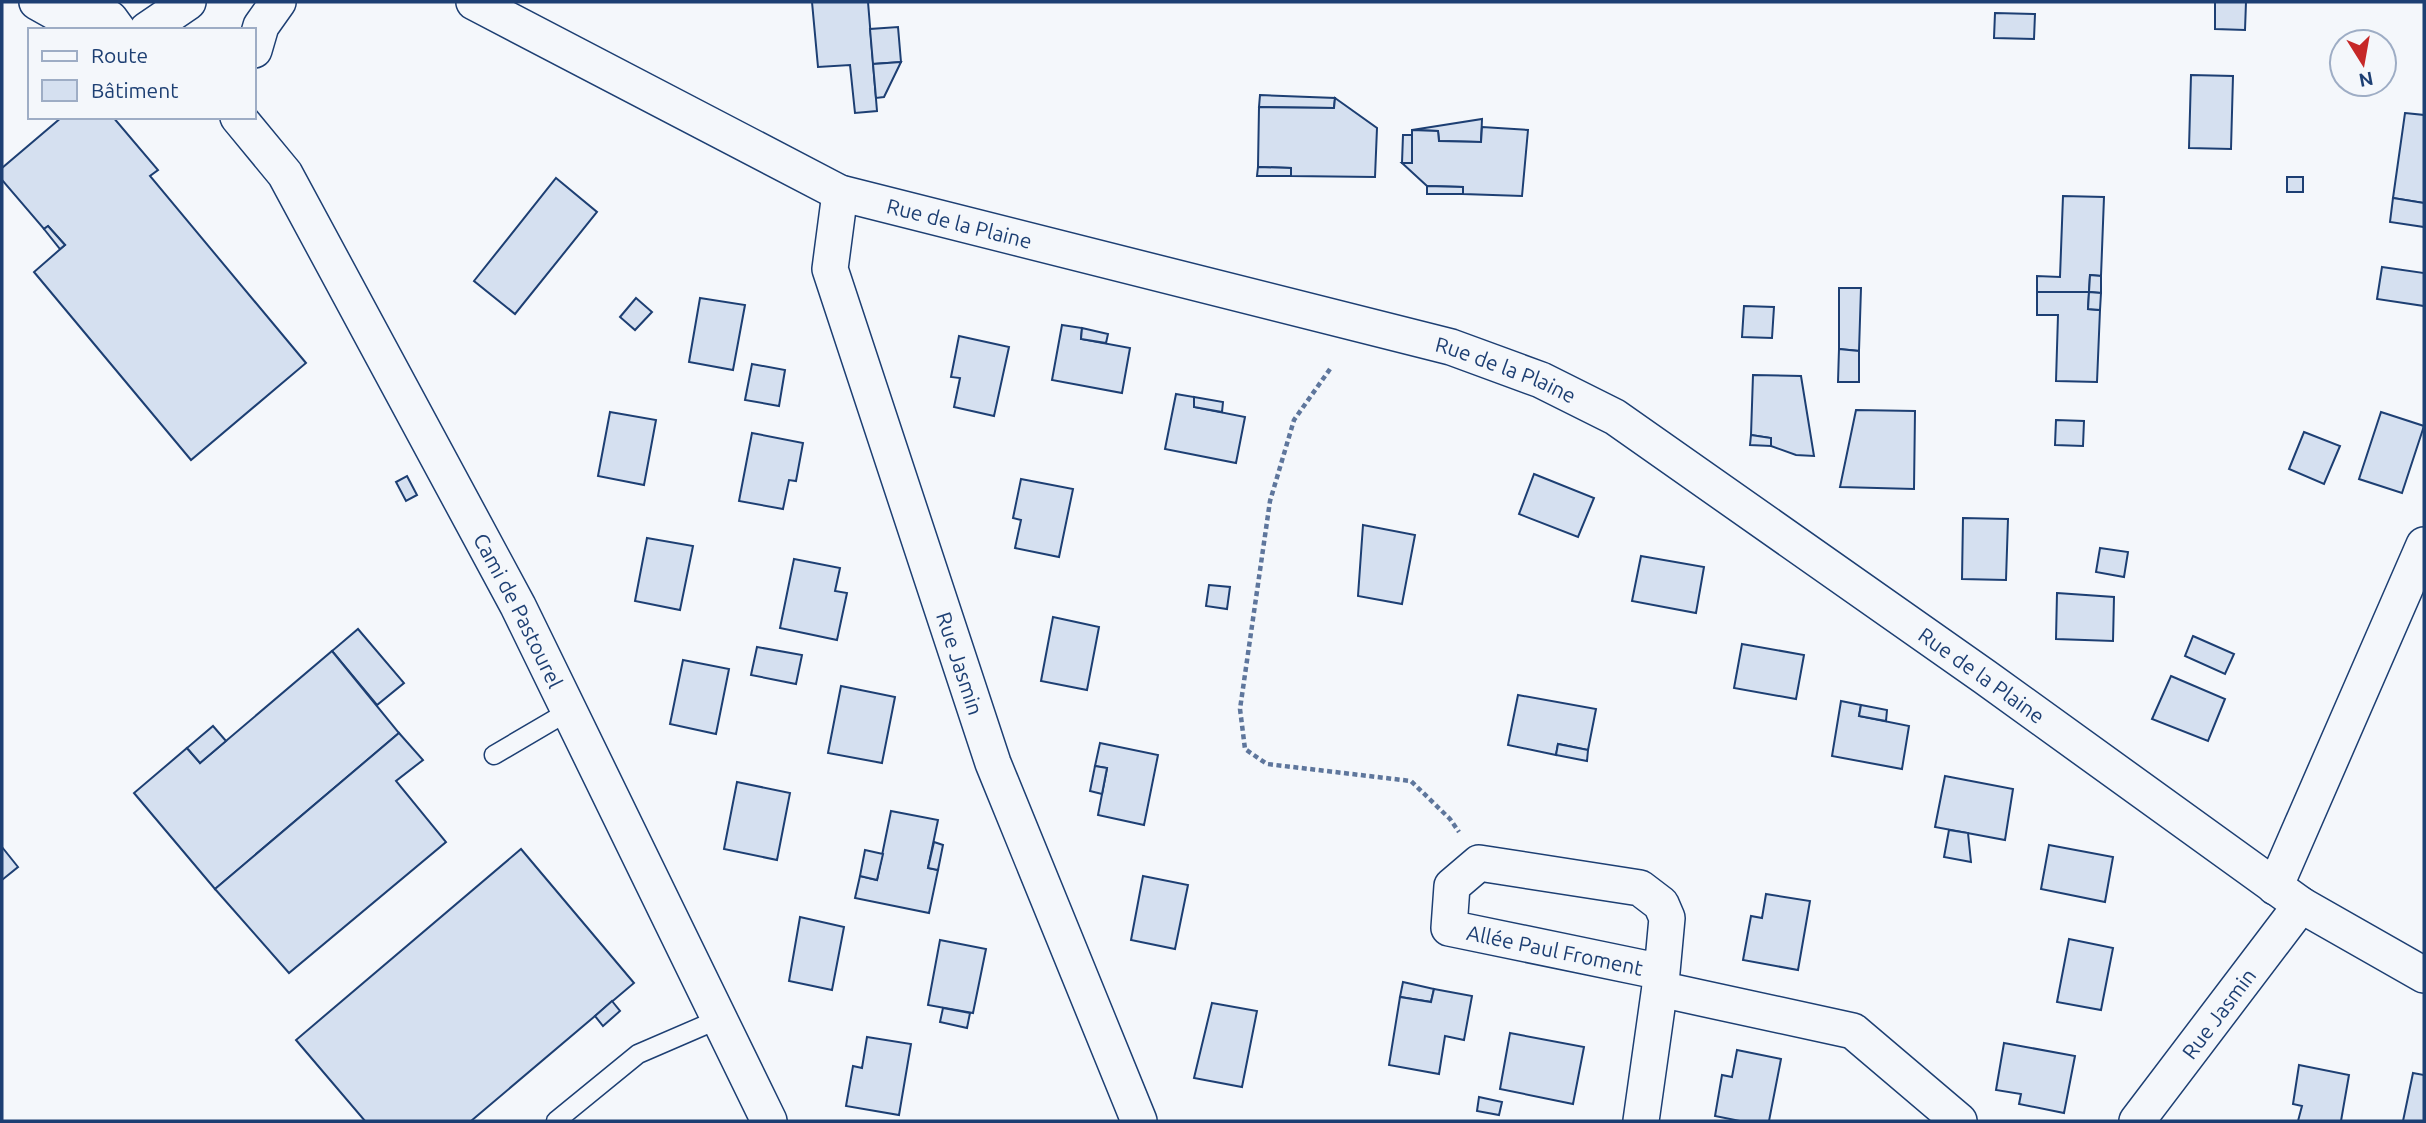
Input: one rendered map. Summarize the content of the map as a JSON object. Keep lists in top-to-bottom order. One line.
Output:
{"streets":{"street":["Rue de la Plaine","Cami de Pastourel","Rue Jasmin","Allée Paul Froment"]},"crossings":[["Rue de la Plaine","Rue Jasmin"]],"legend":["Route","Bâtiment"],"north":"bottom"}
